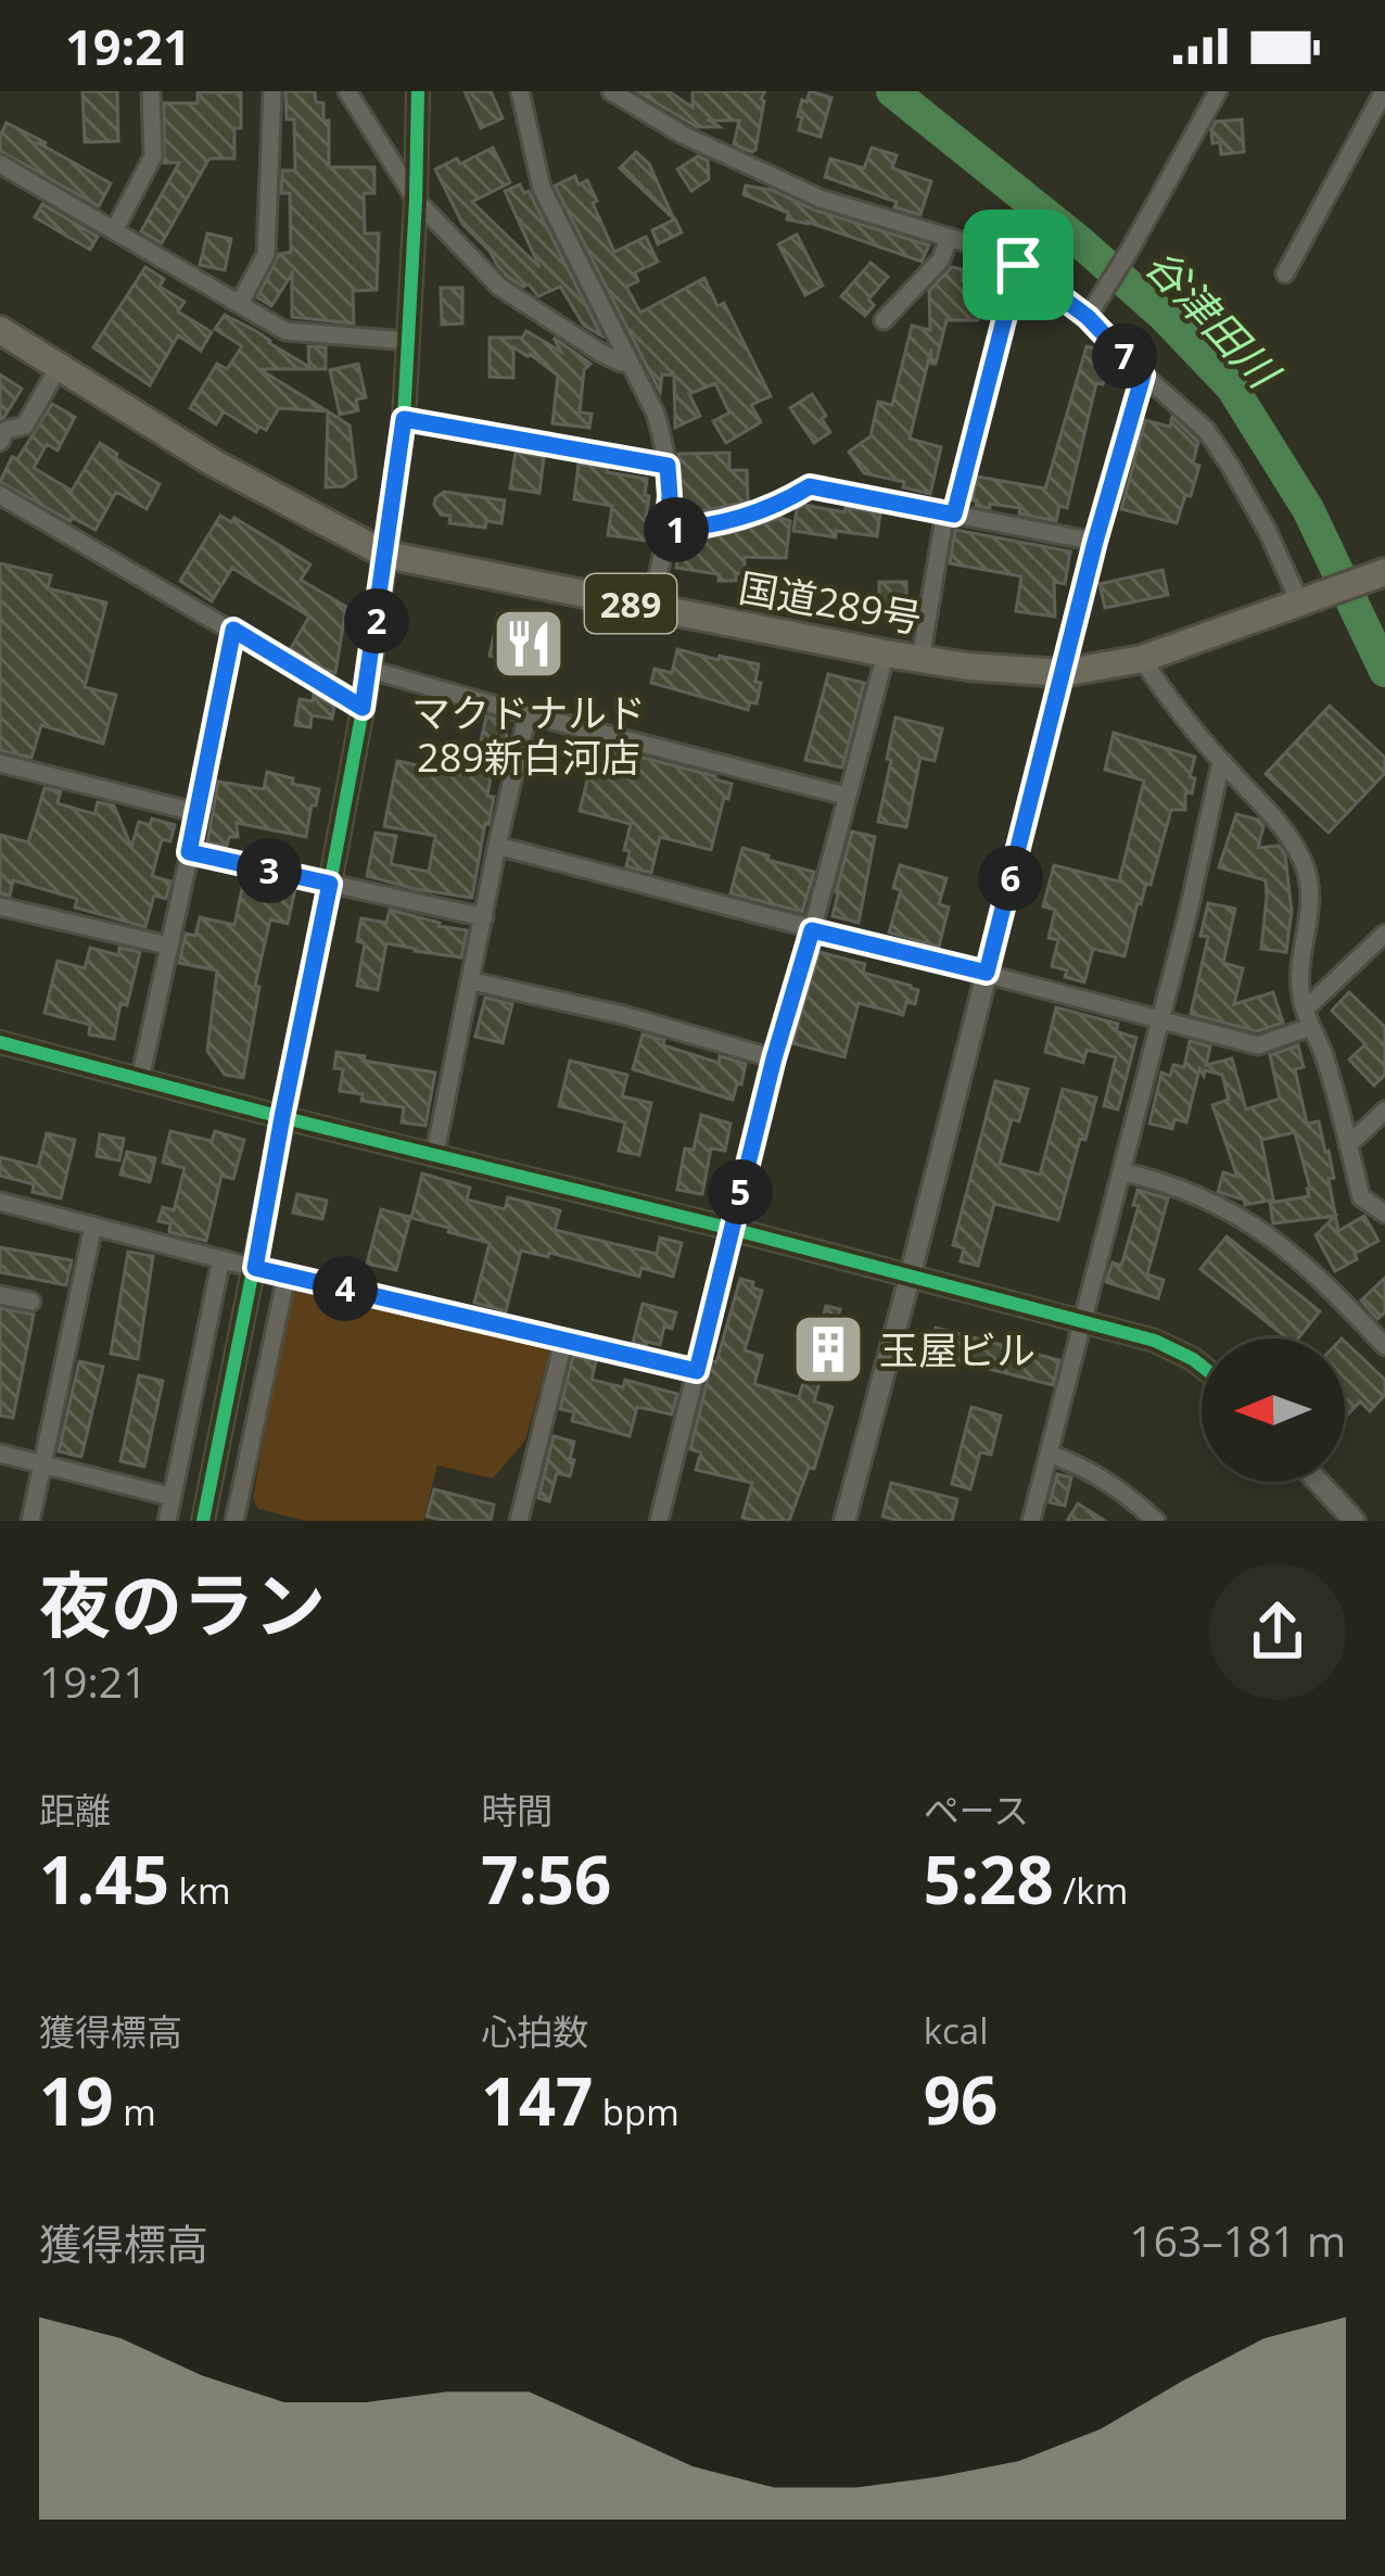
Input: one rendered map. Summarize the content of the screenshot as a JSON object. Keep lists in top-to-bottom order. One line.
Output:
{"streets":{"highway":["国道289号","289"]},"water":["谷津田川"],"places":{"restaurant":["マクドナルド 289新白河店"],"building":["玉屋ビル"]},"north":"left","page":{"status":"19:21","pins":["7","1","2","3","6","5","4"],"heading":["夜のラン","19:21"],"stats":[["距離","1.45 km"],["時間","7:56"],["ペース","5:28 /km"],["獲得標高","19 m"],["心拍数","147 bpm"],["kcal","96"]],"chart":["獲得標高","163–181 m"]}}
